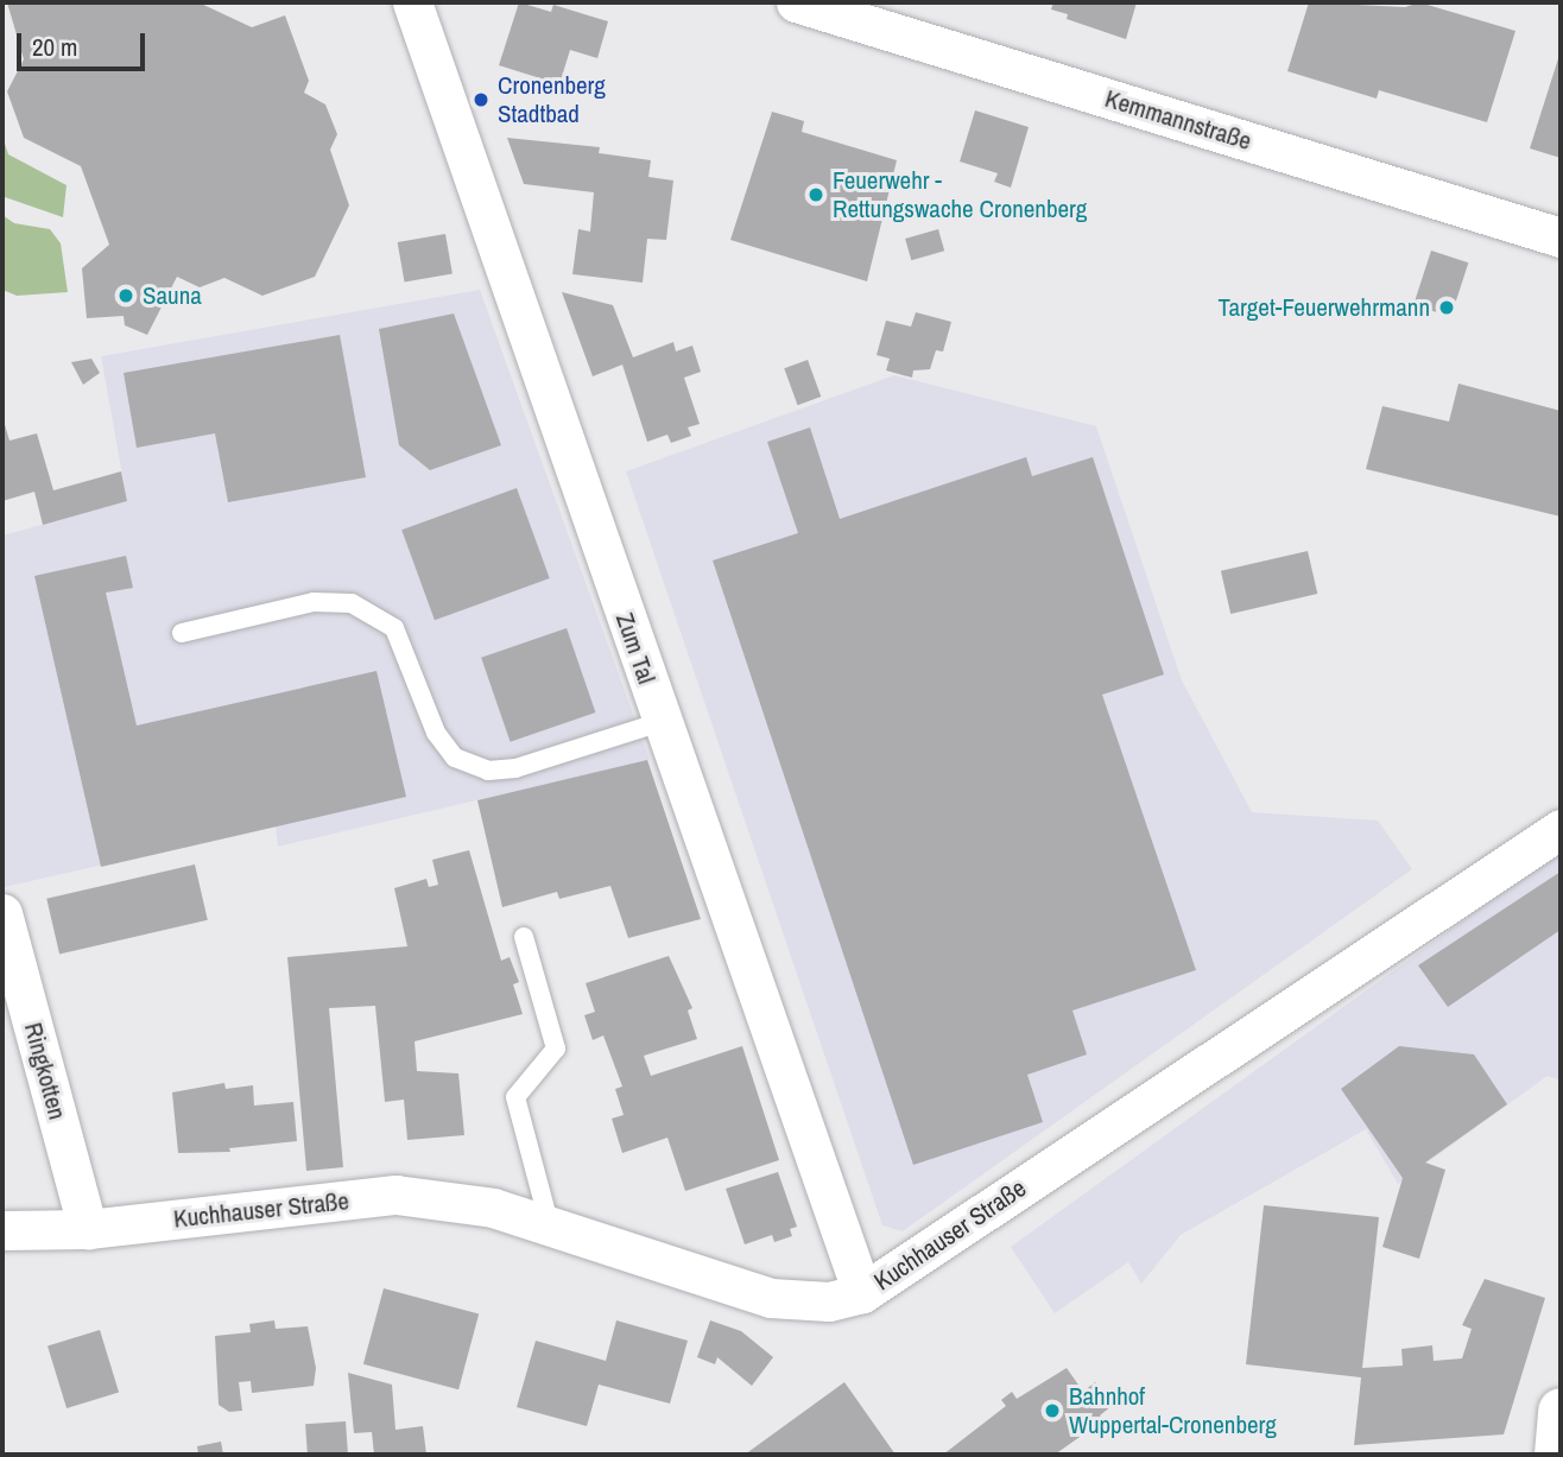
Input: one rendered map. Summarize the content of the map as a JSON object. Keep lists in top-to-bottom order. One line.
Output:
{"streets":{"street":["Kemmannstraße","Zum Tal","Ringkotten","Kuchhauser Straße"]},"crossings":[["Zum Tal","Kuchhauser Straße"],["Ringkotten","Kuchhauser Straße"]],"places":["Cronenberg Stadtbad","Feuerwehr - Rettungswache Cronenberg","Sauna","Target-Feuerwehrmann","Bahnhof Wuppertal-Cronenberg"],"scale_bar":"20 m"}
